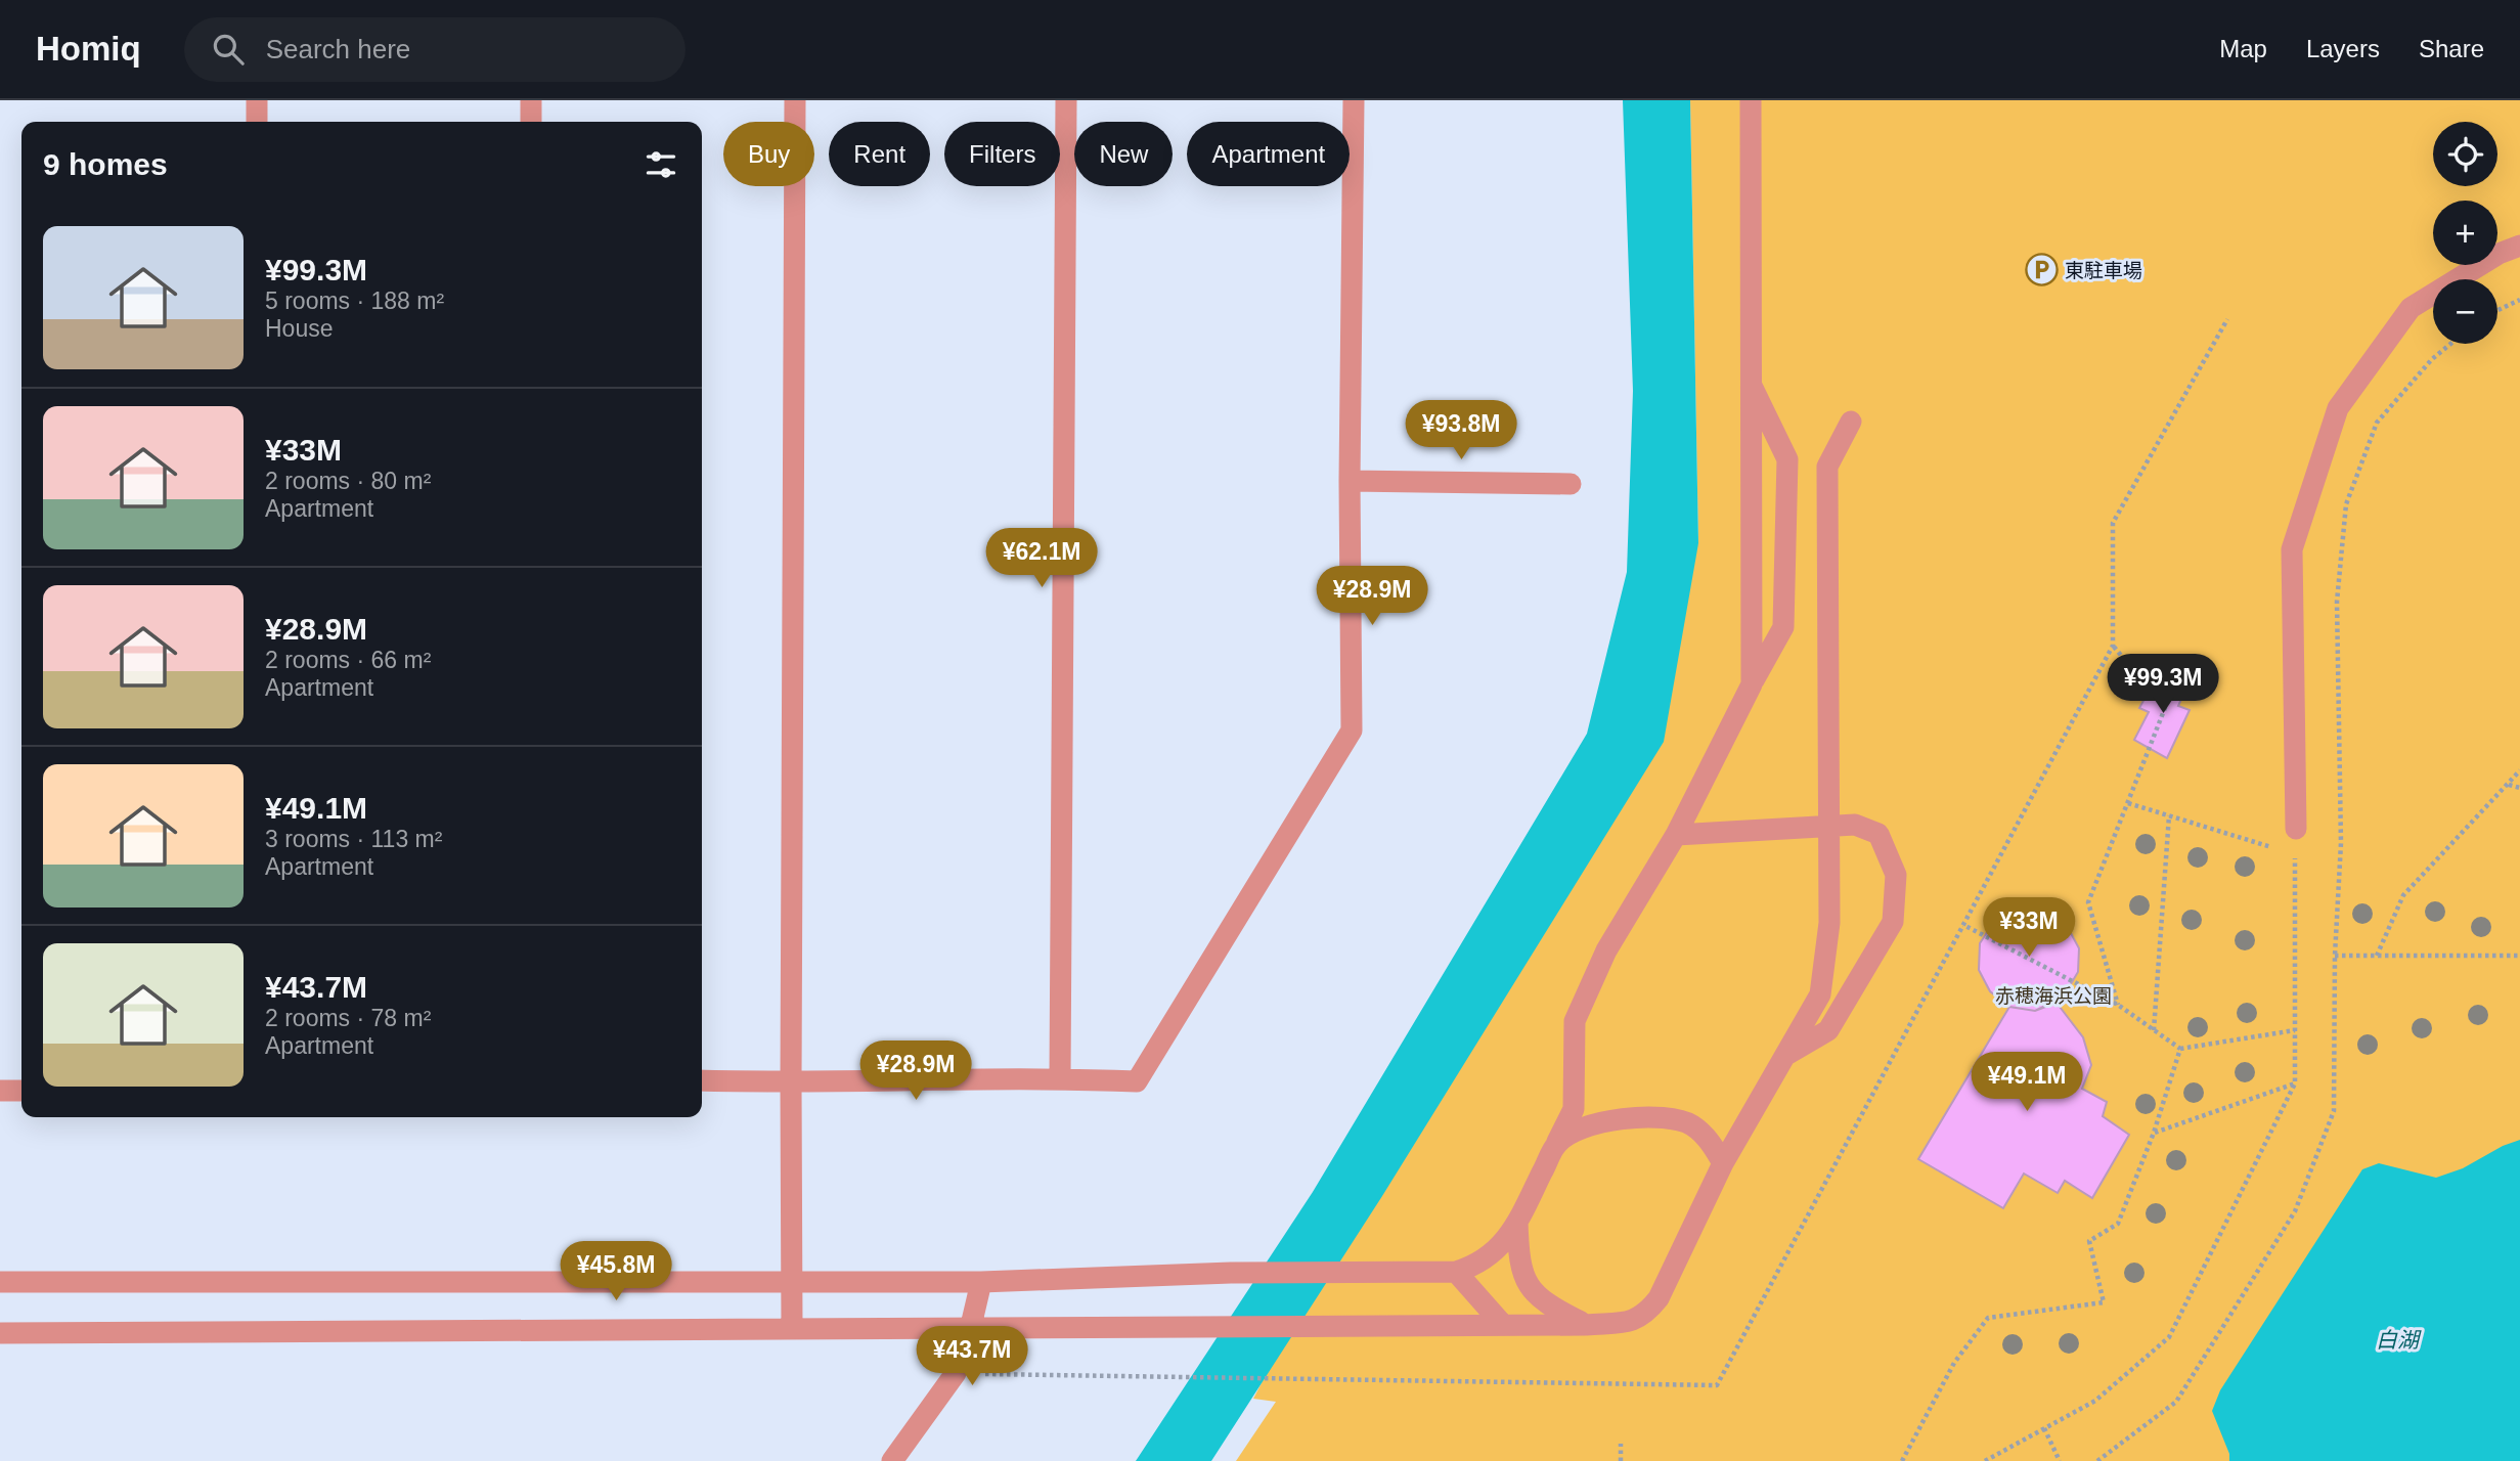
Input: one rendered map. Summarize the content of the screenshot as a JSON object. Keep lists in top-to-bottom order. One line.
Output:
{"water":["白湖"],"parks":["赤穂海浜公園"],"places":{"parking":["東駐車場"]},"page":{"header":"Homiq","search":"Search here","nav":["Map","Layers","Share"],"map_buttons":["+","−"],"chip":["Buy","Rent","Filters","New","Apartment"],"heading":"9 homes","list":[{"name":"¥99.3M","note":"5 rooms · 188 m² · House"},{"name":"¥33M","note":"2 rooms · 80 m² · Apartment"},{"name":"¥28.9M","note":"2 rooms · 66 m² · Apartment"},{"name":"¥49.1M","note":"3 rooms · 113 m² · Apartment"},{"name":"¥43.7M","note":"2 rooms · 78 m² · Apartment"}],"price":["¥93.8M","¥62.1M","¥28.9M","¥99.3M","¥33M","¥28.9M","¥49.1M","¥45.8M","¥43.7M"]}}
